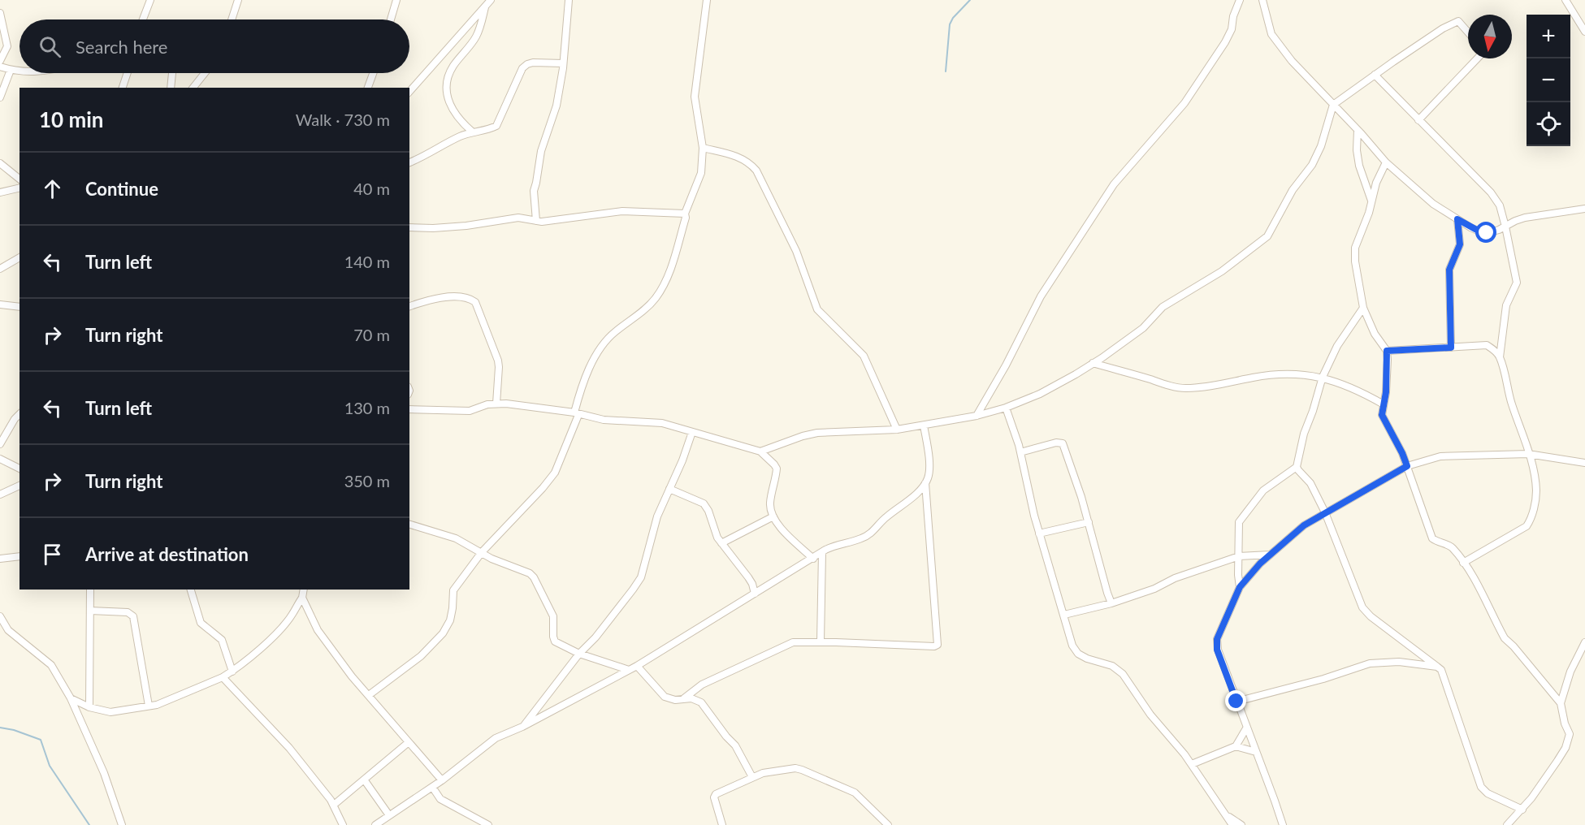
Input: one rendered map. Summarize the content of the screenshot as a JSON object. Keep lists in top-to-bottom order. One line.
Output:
{"north":"bottom","page":{"map_buttons":["+","−"],"search":"Search here","heading":["10 min","Walk · 730 m"],"list":[["Continue","40 m"],["Turn left","140 m"],["Turn right","70 m"],["Turn left","130 m"],["Turn right","350 m"],"Arrive at destination"]}}
